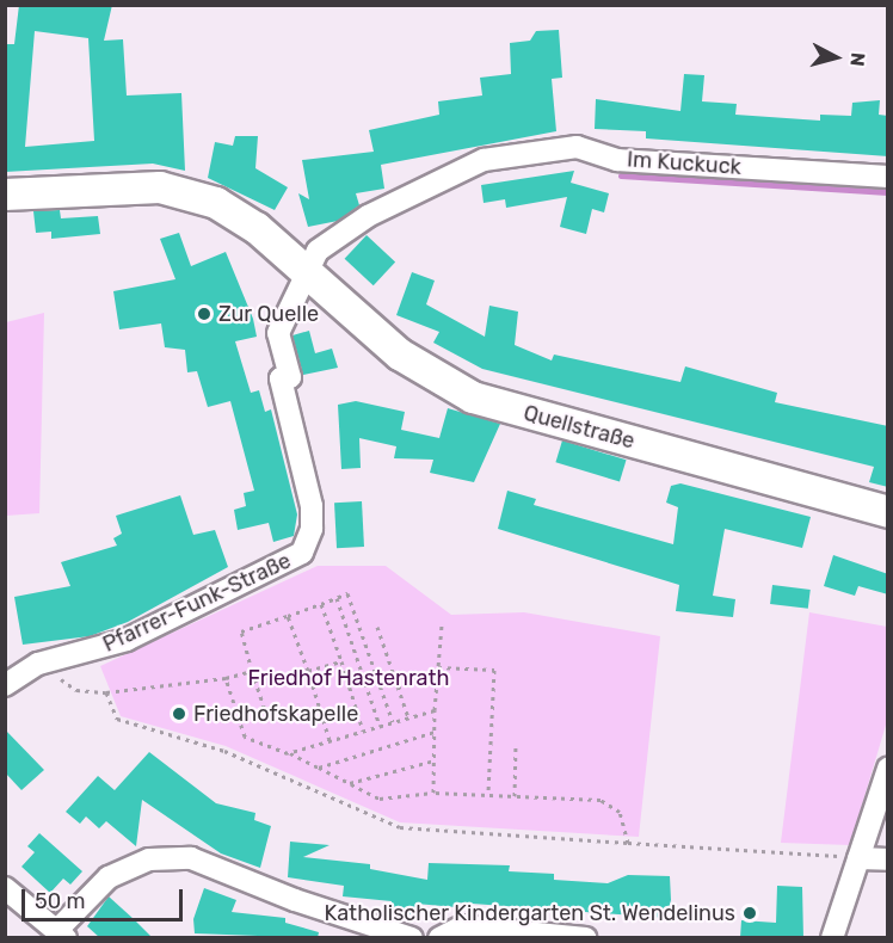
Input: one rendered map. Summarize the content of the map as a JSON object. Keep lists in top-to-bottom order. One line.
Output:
{"streets":{"main road":["Quellstraße"],"street":["Im Kuckuck","Pfarrer-Funk-Straße"]},"crossings":[["Im Kuckuck","Quellstraße"],["Im Kuckuck","Pfarrer-Funk-Straße"],["Quellstraße","Pfarrer-Funk-Straße"]],"parks":["Friedhof Hastenrath"],"places":["Zur Quelle","Friedhofskapelle","Katholischer Kindergarten St. Wendelinus"],"scale_bar":"50 m","north":"right"}
